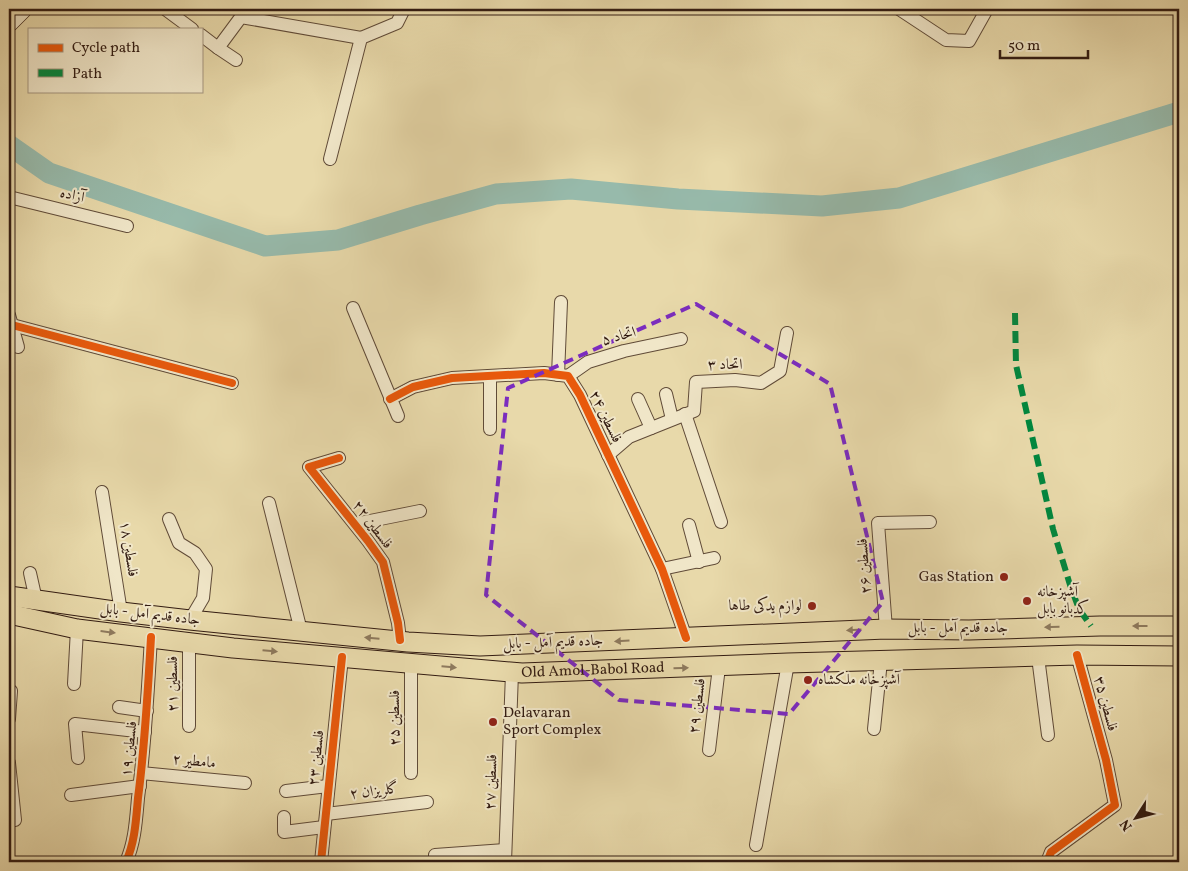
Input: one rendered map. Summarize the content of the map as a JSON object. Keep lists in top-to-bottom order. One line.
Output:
{"streets":{"main road":["جاده قدیم آمل - بابل","Old Amol-Babol Road"],"street":["آزاده","اتحاد ۵","اتحاد ۳","فلسطین ۲۴","فلسطین ۲۲","فلسطین ۱۸","فلسطين ٢۶","فلسطین ۲۱","فلسطین ۳۵","فلسطین ۲۹","فلسطین ۲۵","فلسطین ۱۹","فلسطین ۲۳","مامطیر ۲","فلسطین ۲۷","گلریزان ۲"]},"crossings":[["اتحاد ۵","فلسطین ۲۴"],["فلسطین ۲۴","جاده قدیم آمل - بابل"],["فلسطین ۲۲","جاده قدیم آمل - بابل"],["فلسطین ۱۸","جاده قدیم آمل - بابل"],["فلسطين ٢۶","جاده قدیم آمل - بابل"],["Old Amol-Babol Road","فلسطین ۲۱"],["Old Amol-Babol Road","فلسطین ۳۵"],["Old Amol-Babol Road","فلسطین ۲۹"],["Old Amol-Babol Road","فلسطین ۲۵"],["Old Amol-Babol Road","فلسطین ۱۹"],["Old Amol-Babol Road","فلسطین ۲۳"],["Old Amol-Babol Road","فلسطین ۲۷"],["فلسطین ۱۹","مامطیر ۲"],["فلسطین ۲۳","گلریزان ۲"]],"one_way":["جاده قدیم آمل - بابل","Old Amol-Babol Road"],"places":["Gas Station","آشپزخانه کدبانو بابل","لوازم یدکی طاها","آشپزخانه ملکشاه","Delavaran Sport Complex"],"legend":["Cycle path","Path"],"scale_bar":"50 m","north":"bottom left"}
